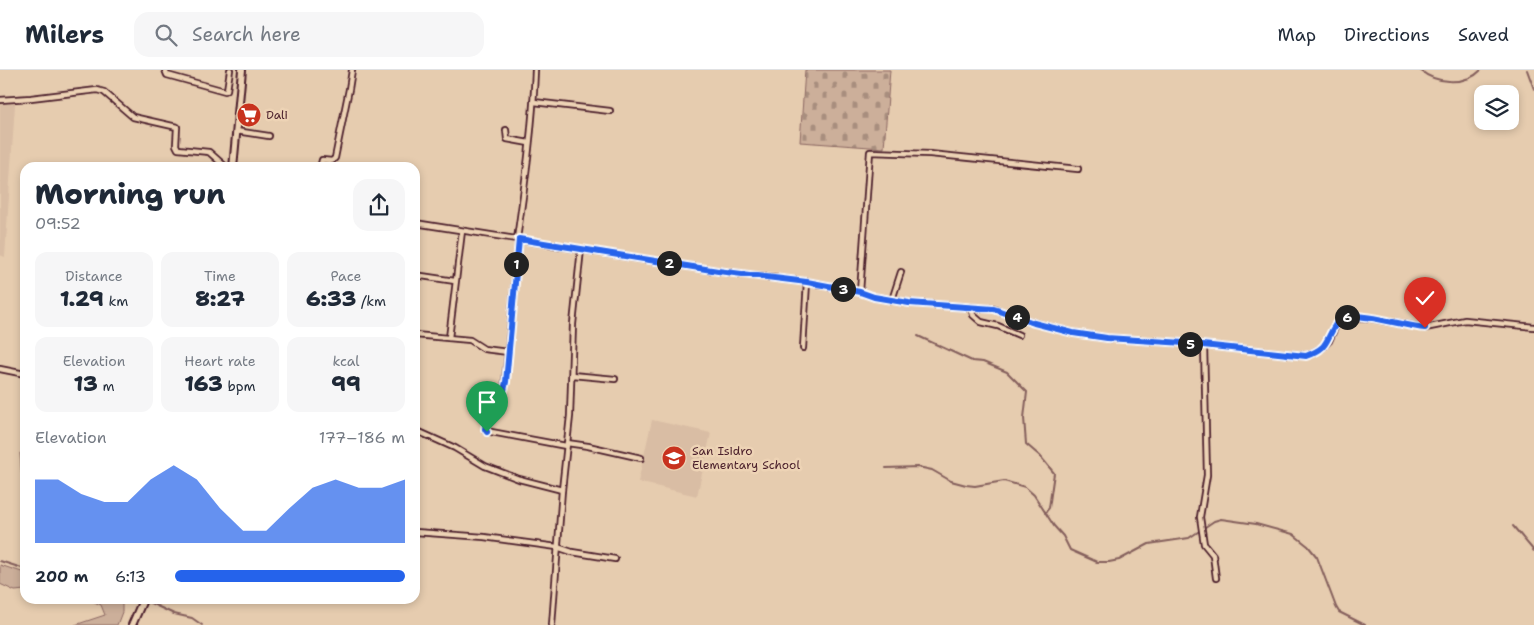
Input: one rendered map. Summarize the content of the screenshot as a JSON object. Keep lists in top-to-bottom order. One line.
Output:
{"places":{"supermarket":["Dali"],"school or university":["San Isidro Elementary School"]},"page":{"header":"Milers","search":"Search here","nav":["Map","Directions","Saved"],"heading":["Morning run","09:52"],"stats":[["Distance","1.29 km"],["Time","8:27"],["Pace","6:33 /km"],["Elevation","13 m"],["Heart rate","163 bpm"],["kcal","99"]],"pins":["2","1","3","4","6","5"],"chart":["Elevation","177–186 m"],"list":[{"name":"200 m","note":"6:13"}]}}
